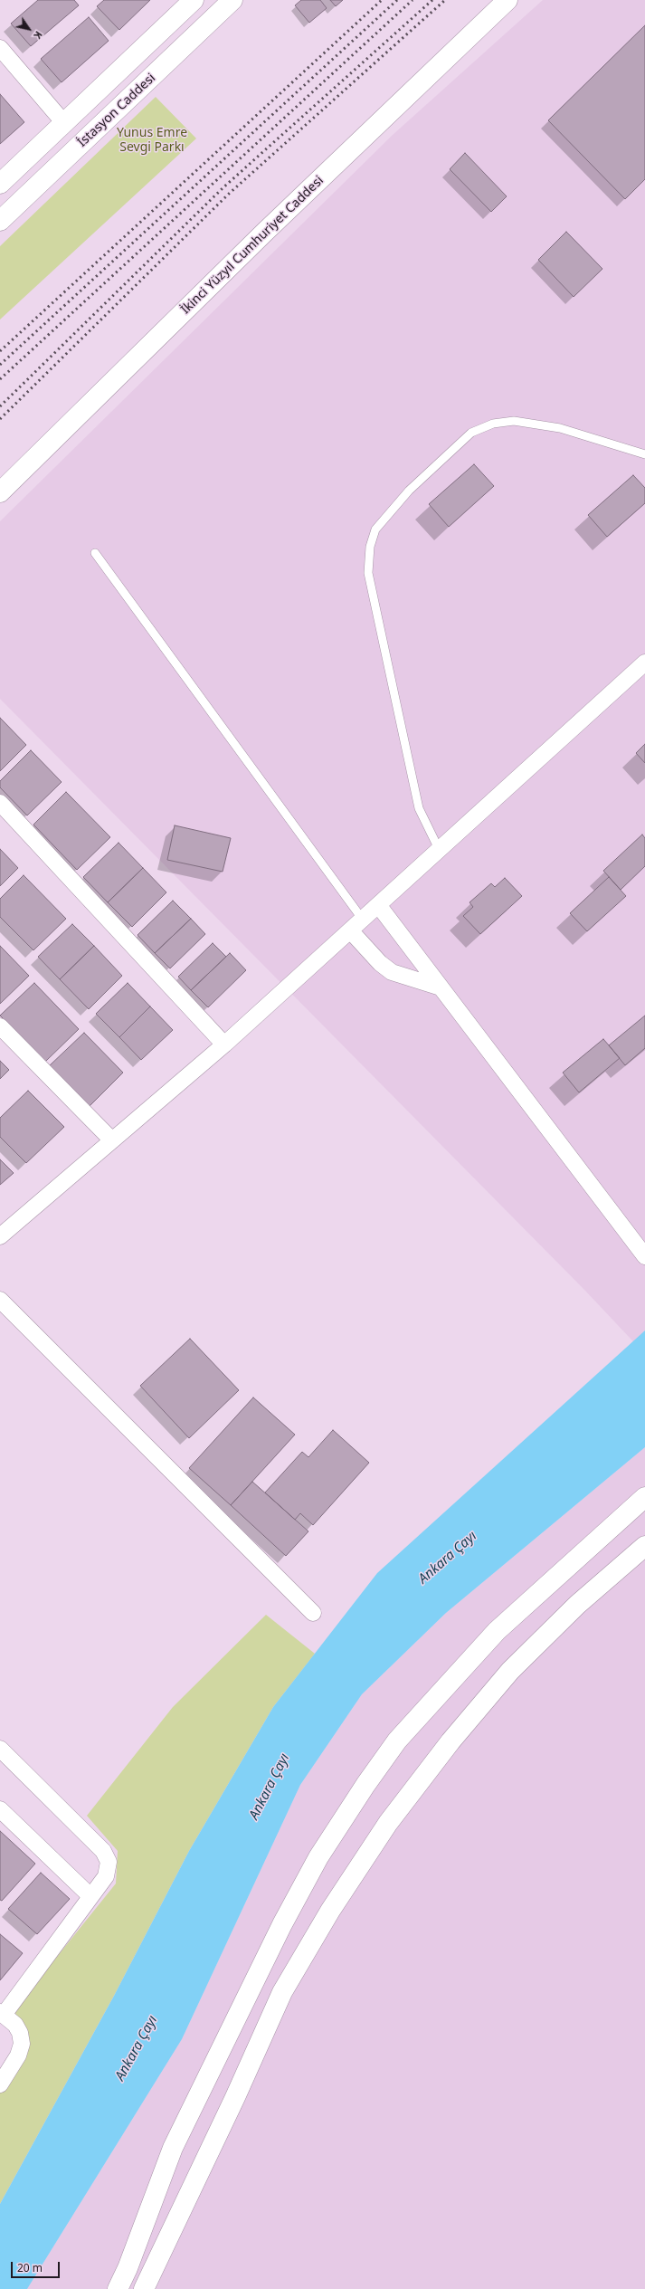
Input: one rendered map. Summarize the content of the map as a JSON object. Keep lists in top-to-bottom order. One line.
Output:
{"streets":{"main road":["İstasyon Caddesi","İkinci Yüzyıl Cumhuriyet Caddesi"]},"water":["Ankara Çayı"],"parks":["Yunus Emre Sevgi Parkı"],"scale_bar":"20 m","north":"bottom right"}
